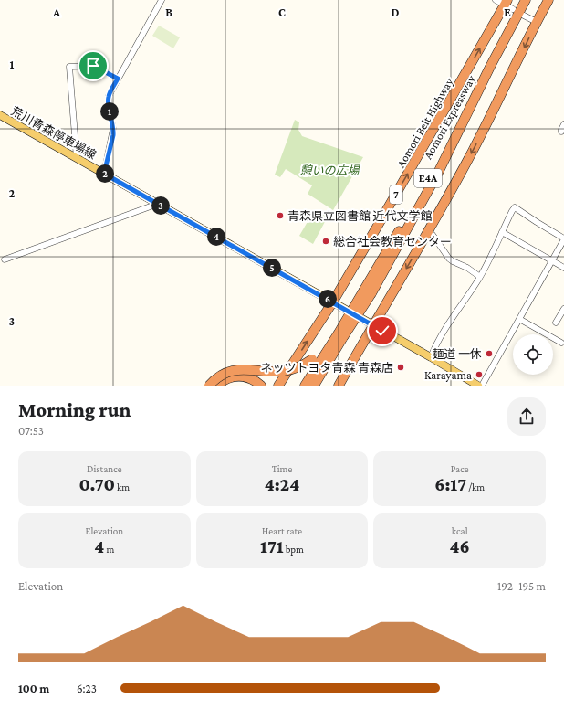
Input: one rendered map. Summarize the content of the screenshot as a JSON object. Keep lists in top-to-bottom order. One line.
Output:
{"streets":{"highway":["Aomori Expressway","Aomori Belt Highway","E4A","7"],"main road":["荒川青森停車場線"]},"crossings":[["Aomori Belt Highway","荒川青森停車場線"]],"parks":["憩いの広場"],"places":["青森県立図書館 近代文学館","総合社会教育センター","麺道 一休","ネッツトヨタ青森 青森店","Karayama"],"page":{"pins":["1","2","3","4","5","6"],"heading":["Morning run","07:53"],"stats":[["Distance","0.70 km"],["Time","4:24"],["Pace","6:17 /km"],["Elevation","4 m"],["Heart rate","171 bpm"],["kcal","46"]],"chart":["Elevation","192–195 m"],"list":[{"name":"100 m","note":"6:23"}]},"grid":{"columns":["A","B","C","D","E"],"rows":["1","2","3"]}}
